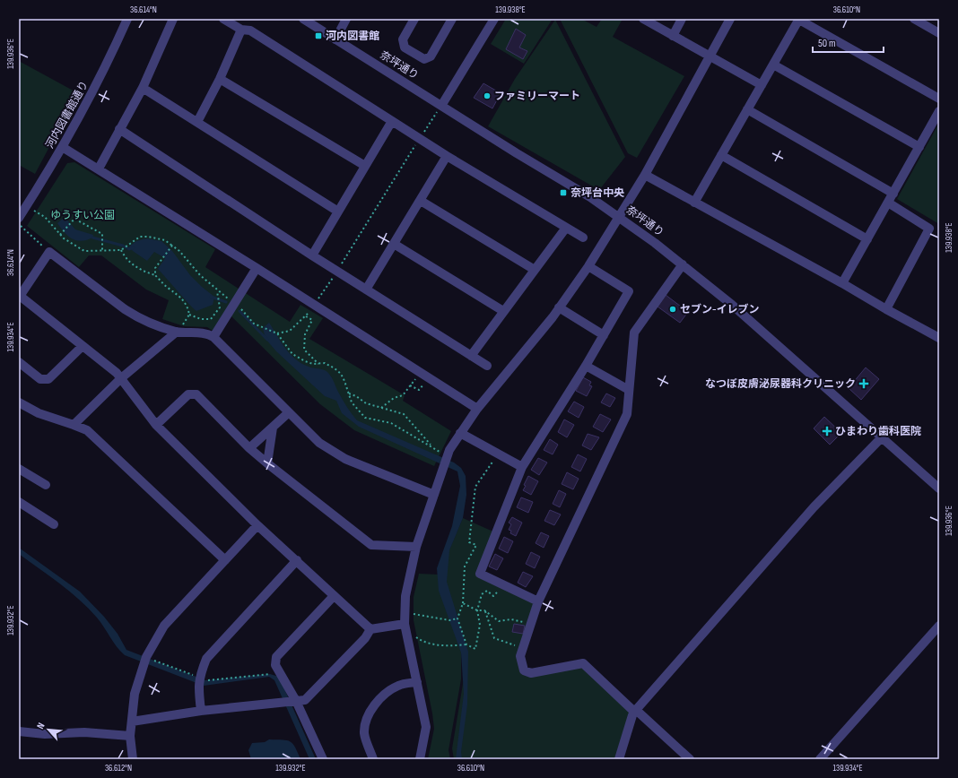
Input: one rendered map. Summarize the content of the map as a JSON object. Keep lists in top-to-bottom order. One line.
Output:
{"streets":{"street":["奈坪通り","河内図書館通り"]},"parks":["ゆうすい公園"],"places":{"transit":["河内図書館","奈坪台中央"],"other":["ファミリーマート","セブン-イレブン"],"health":["なつぼ皮膚泌尿器科クリニック","ひまわり歯科医院"]},"scale_bar":"50 m","north":"top left","coordinates":["36.614°N","139.938°E","36.610°N","139.936°E","139.934°E","139.932°E","36.612°N"]}
